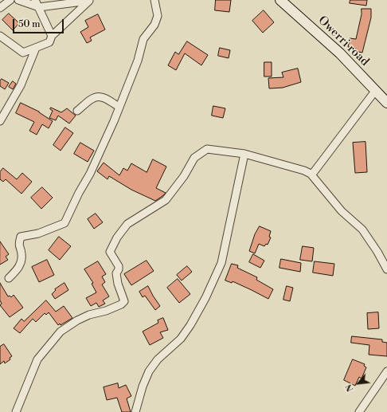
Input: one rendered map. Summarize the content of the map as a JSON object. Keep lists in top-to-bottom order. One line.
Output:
{"streets":{"main road":["Owerri road"]},"scale_bar":"50 m","north":"bottom left"}
